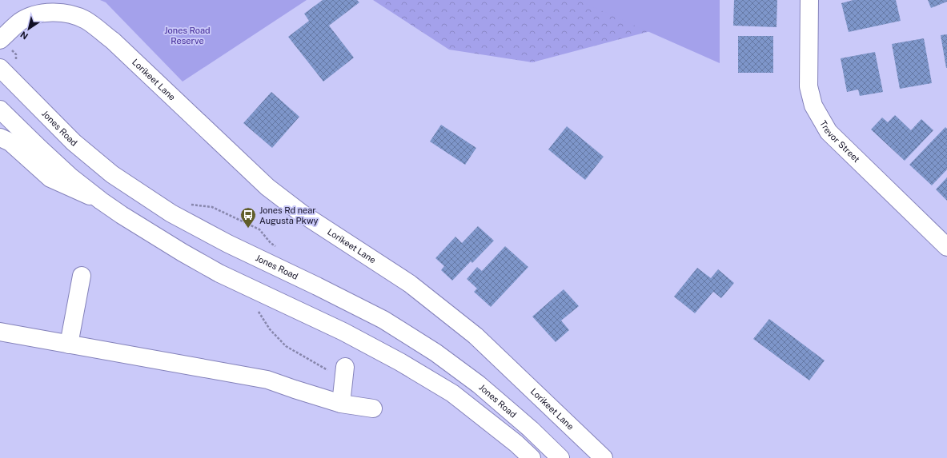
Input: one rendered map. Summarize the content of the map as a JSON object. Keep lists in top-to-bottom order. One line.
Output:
{"streets":{"street":["Lorikeet Lane","Jones Road","Trevor Street"]},"parks":["Jones Road Reserve"],"places":{"bus stop":["Jones Rd near Augusta Pkwy"]},"north":"bottom left"}
